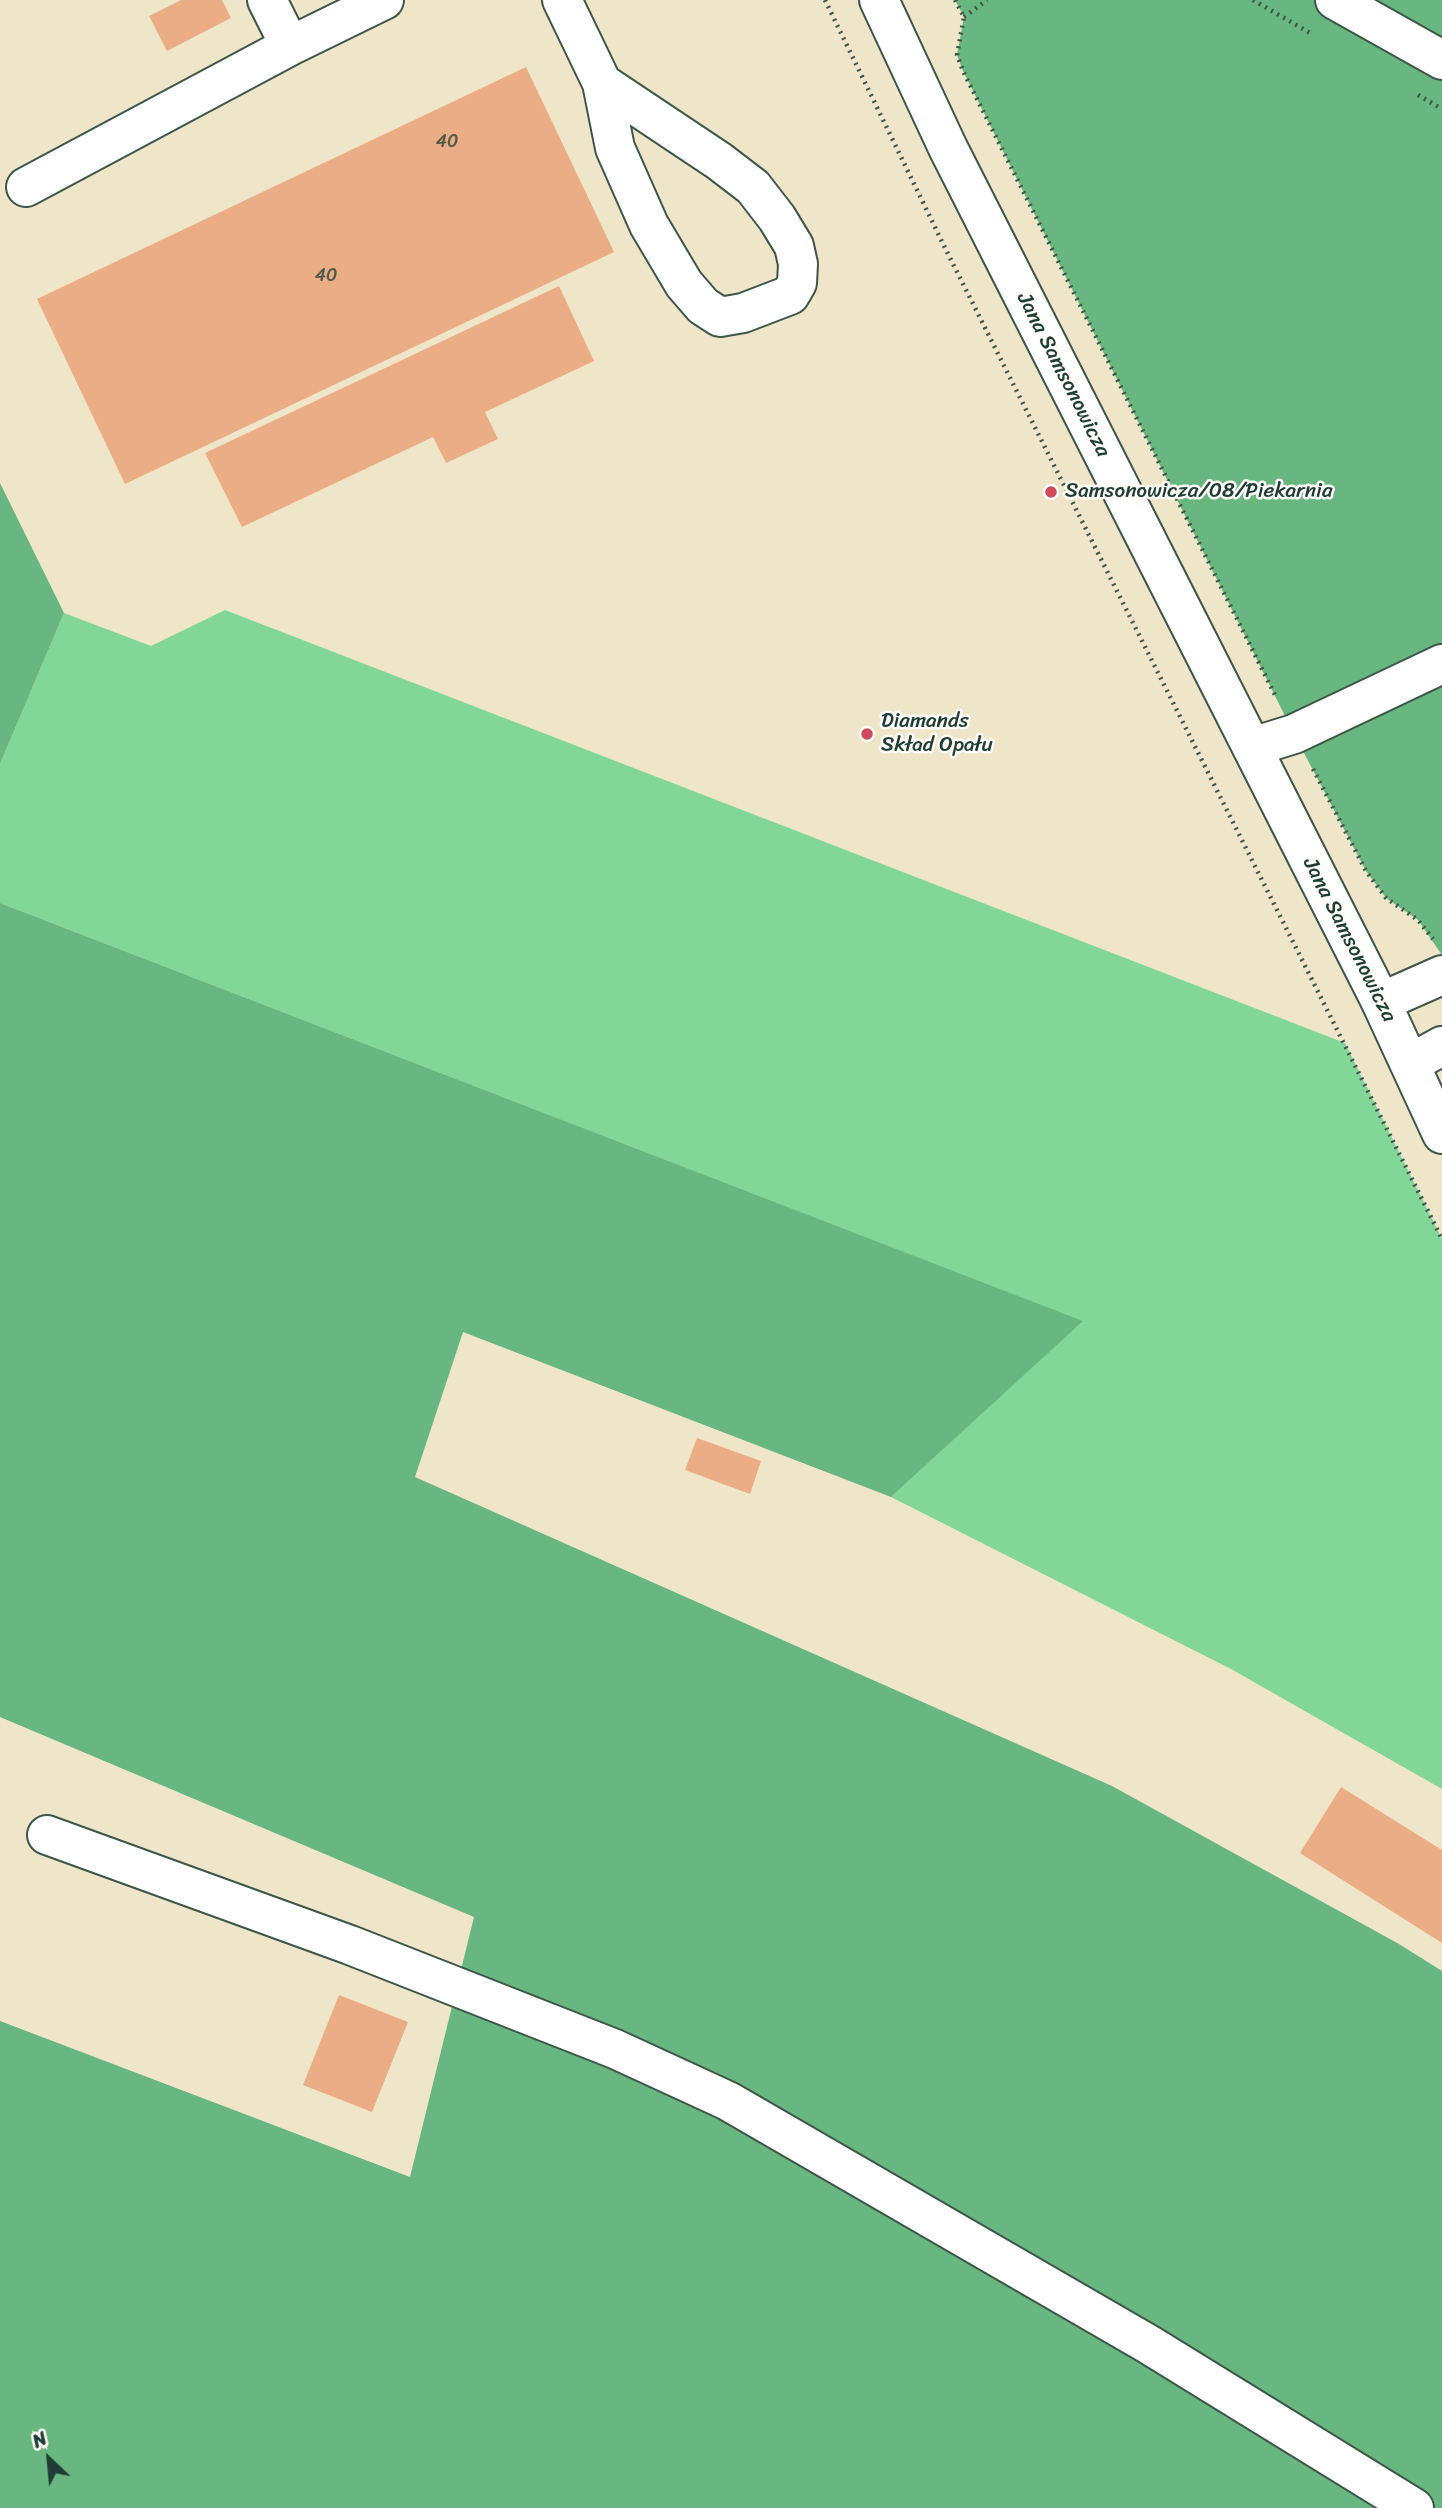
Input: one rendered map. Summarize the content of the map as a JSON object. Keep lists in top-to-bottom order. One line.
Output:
{"streets":{"street":["Jana Samsonowicza"]},"places":["Samsonowicza/08/Piekarnia","Diamands Skład Opału"],"house_numbers":["40","40"],"north":"top left"}
